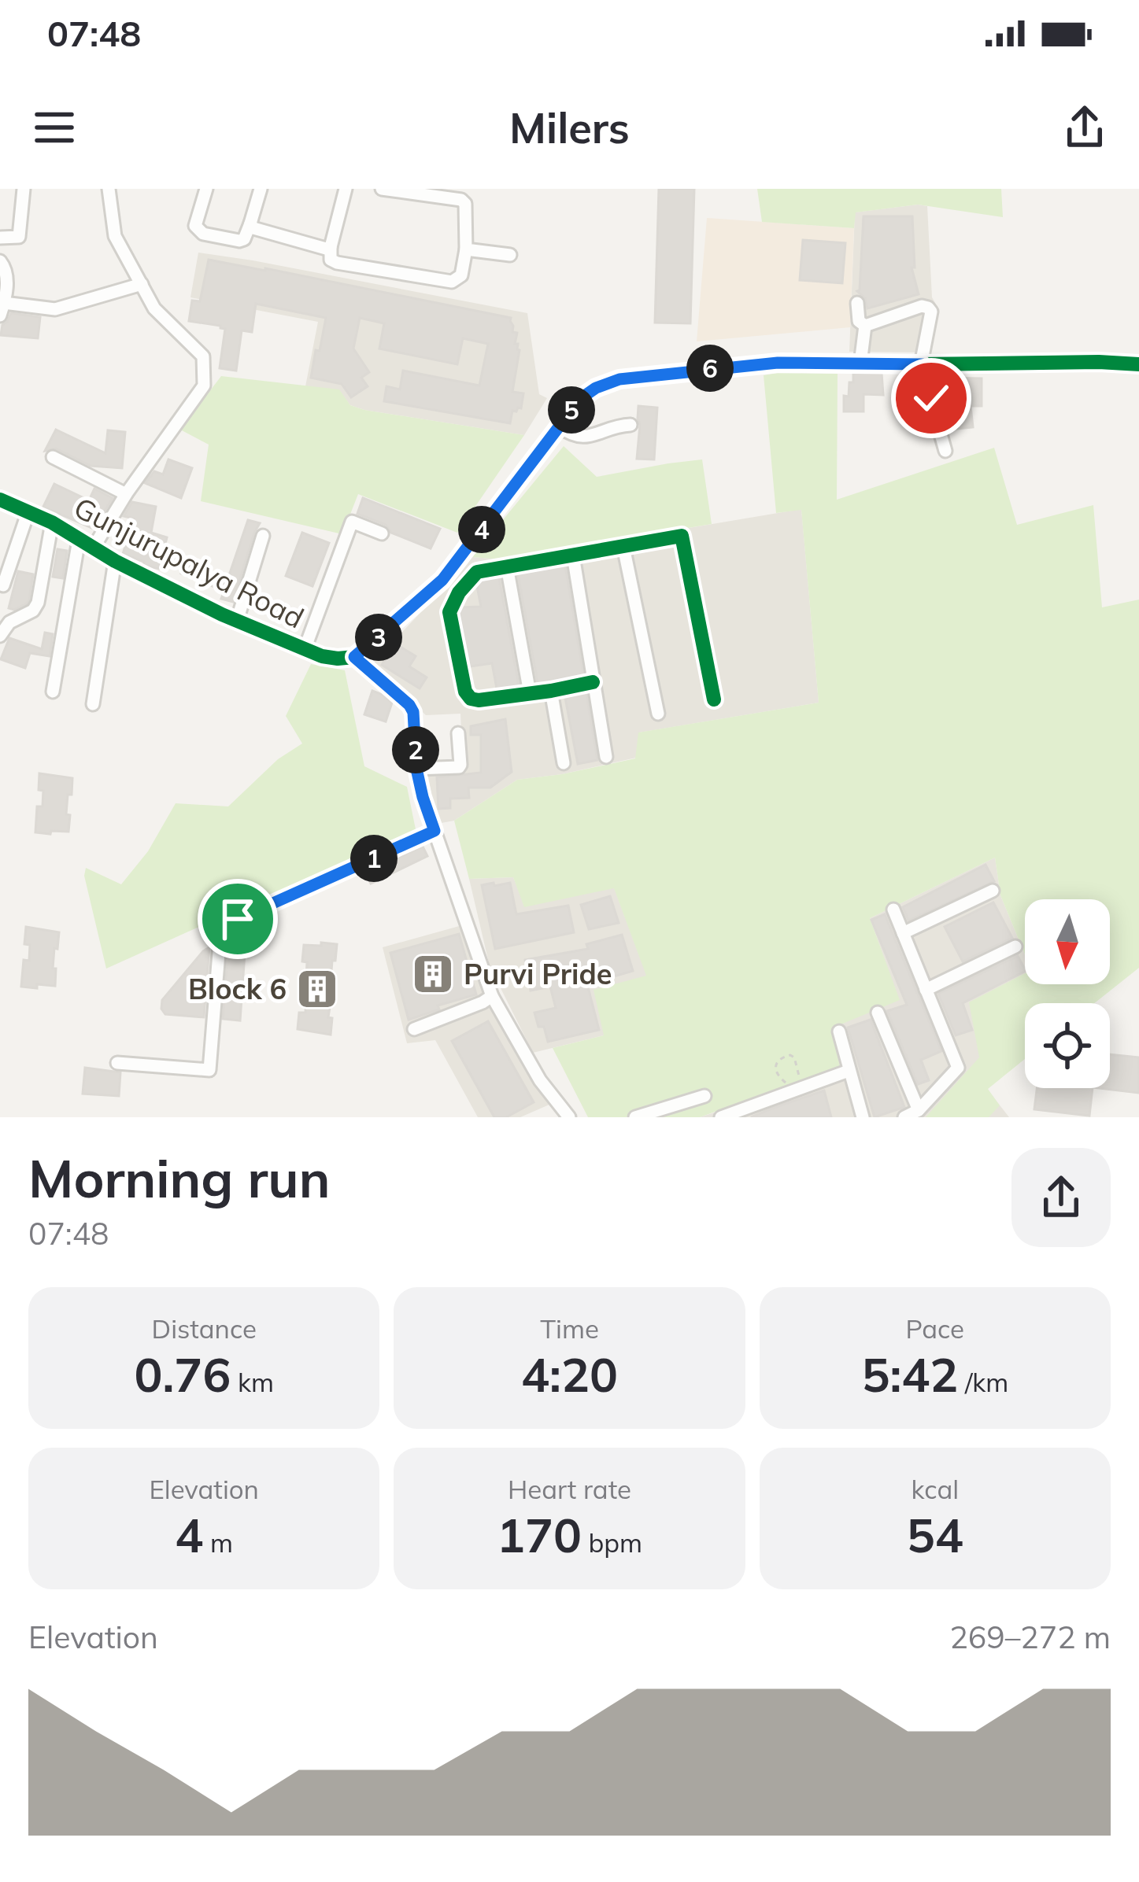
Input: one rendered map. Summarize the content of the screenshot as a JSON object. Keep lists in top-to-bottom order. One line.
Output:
{"streets":{"street":["Gunjurupalya Road"]},"places":{"building":["Purvi Pride","Block 6"]},"north":"bottom","page":{"status":"07:48","header":"Milers","pins":["6","5","4","3","2","1"],"heading":["Morning run","07:48"],"stats":[["Distance","0.76 km"],["Time","4:20"],["Pace","5:42 /km"],["Elevation","4 m"],["Heart rate","170 bpm"],["kcal","54"]],"chart":["Elevation","269–272 m"]}}
